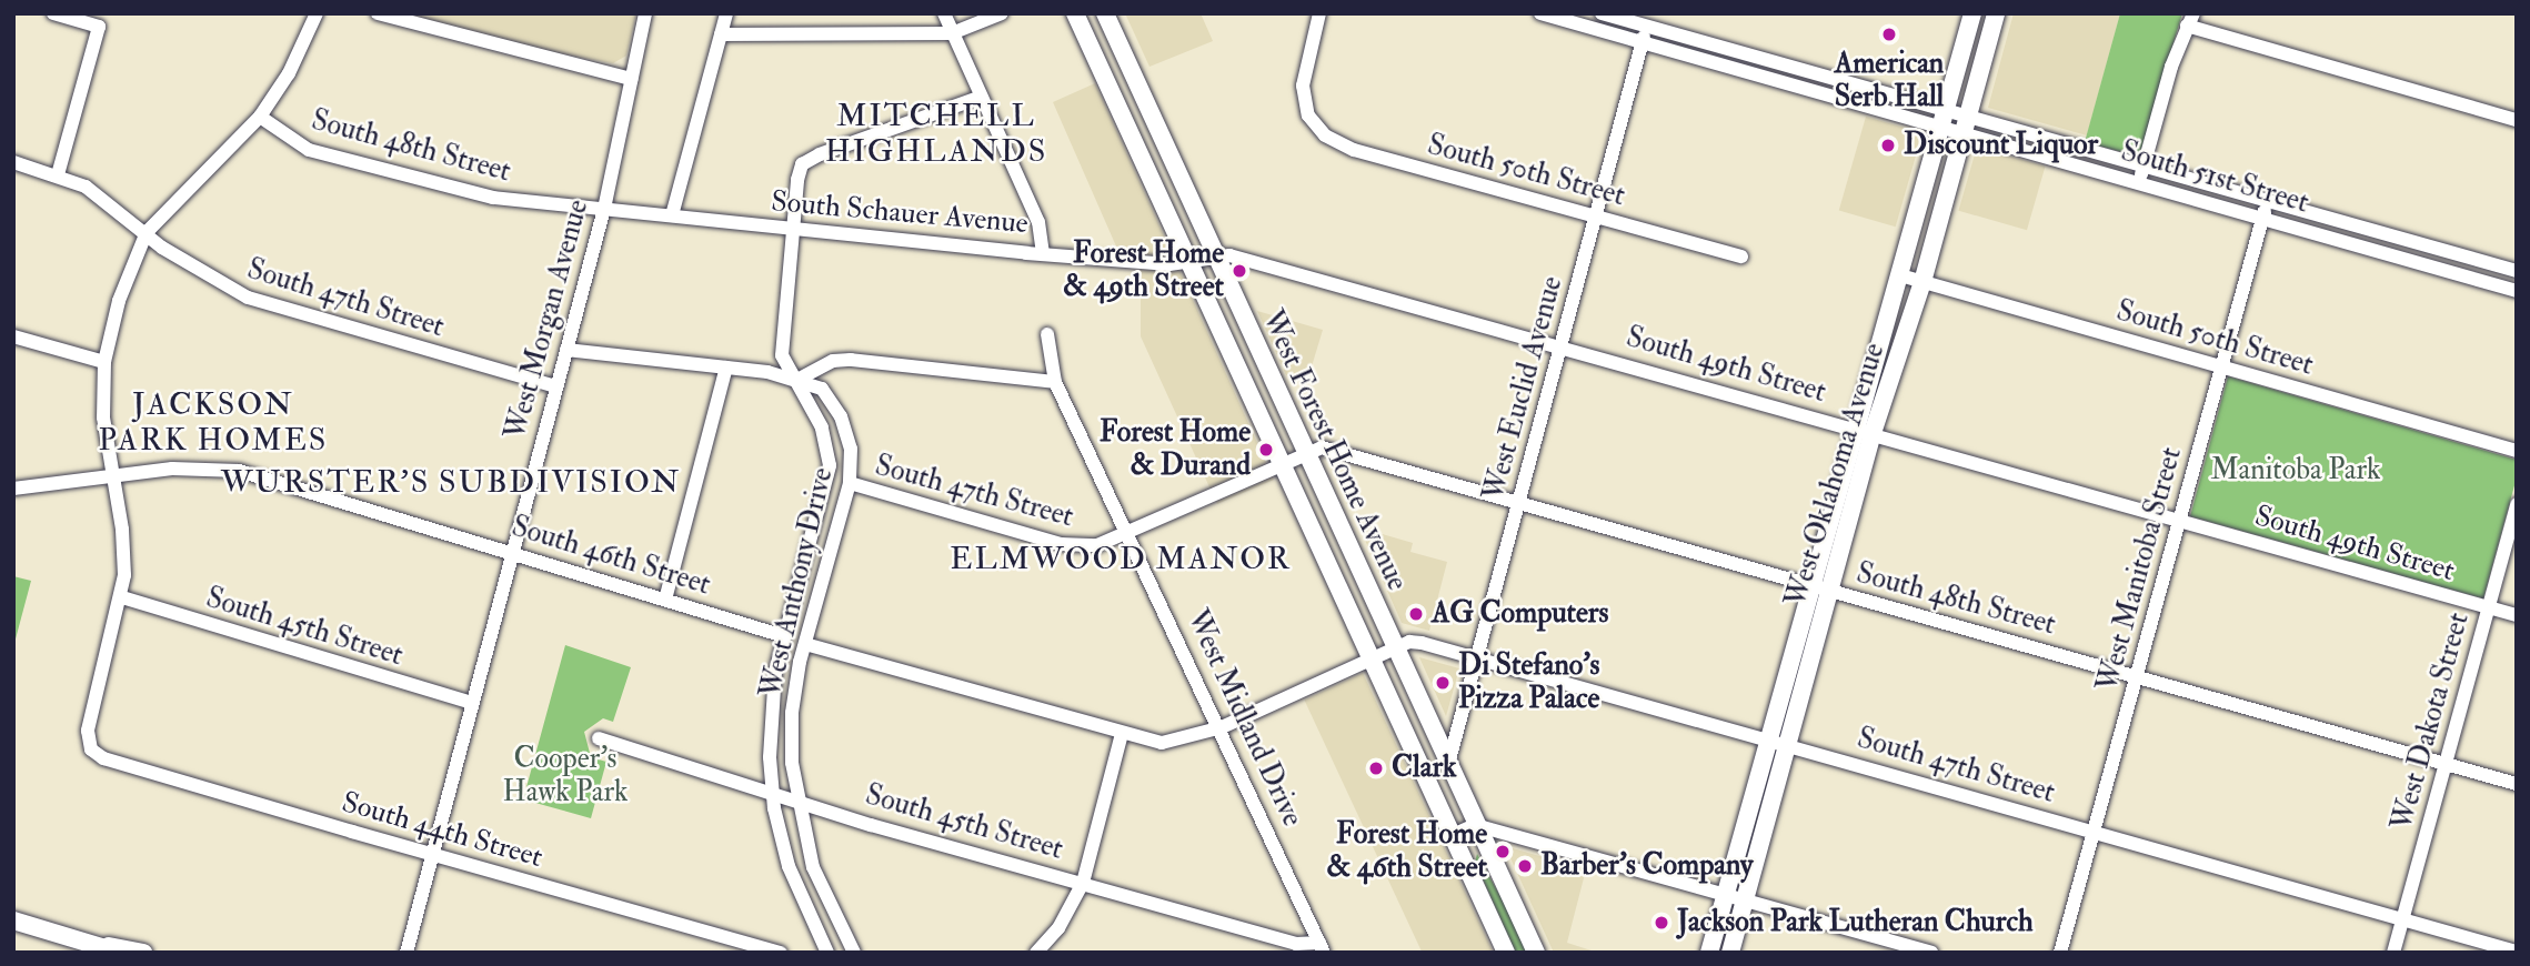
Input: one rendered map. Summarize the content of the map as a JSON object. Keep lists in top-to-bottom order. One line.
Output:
{"streets":{"main road":["West Forest Home Avenue","West Oklahoma Avenue"],"street":["South 48th Street","South 50th Street","South 51st Street","South Schauer Avenue","South 47th Street","West Morgan Avenue","South 49th Street","West Euclid Avenue","South 46th Street","West Manitoba Street","West Anthony Drive","South 45th Street","West Midland Drive","West Dakota Street","South 44th Street"]},"crossings":[["South 48th Street","South Schauer Avenue"],["South 48th Street","South 47th Street"],["South 48th Street","West Morgan Avenue"],["South 48th Street","West Euclid Avenue"],["South 48th Street","West Forest Home Avenue"],["South 48th Street","West Oklahoma Avenue"],["South 48th Street","West Manitoba Street"],["South 48th Street","West Dakota Street"],["South 50th Street","West Euclid Avenue"],["South 50th Street","West Oklahoma Avenue"],["South 50th Street","West Manitoba Street"],["South 51st Street","West Euclid Avenue"],["South 51st Street","West Oklahoma Avenue"],["South 51st Street","West Manitoba Street"],["South Schauer Avenue","West Morgan Avenue"],["South Schauer Avenue","South 49th Street"],["South Schauer Avenue","West Forest Home Avenue"],["South Schauer Avenue","West Anthony Drive"],["South 47th Street","West Morgan Avenue"],["South 47th Street","West Euclid Avenue"],["South 47th Street","West Forest Home Avenue"],["South 47th Street","West Oklahoma Avenue"],["South 47th Street","West Manitoba Street"],["South 47th Street","West Anthony Drive"],["South 47th Street","West Midland Drive"],["South 47th Street","West Dakota Street"],["West Morgan Avenue","South 46th Street"],["West Morgan Avenue","South 45th Street"],["West Morgan Avenue","South 44th Street"],["South 49th Street","West Euclid Avenue"],["South 49th Street","West Forest Home Avenue"],["South 49th Street","West Oklahoma Avenue"],["South 49th Street","West Manitoba Street"],["South 49th Street","West Dakota Street"],["West Euclid Avenue","West Forest Home Avenue"],["South 46th Street","West Anthony Drive"],["West Anthony Drive","South 45th Street"],["South 45th Street","West Midland Drive"],["South 45th Street","South 44th Street"]],"districts":["MITCHELL HIGHLANDS","JACKSON PARK HOMES","WURSTER'S SUBDIVISION","ELMWOOD MANOR"],"parks":["Manitoba Park","Cooper's Hawk Park"],"places":["American Serb Hall","Discount Liquor","Forest Home & 49th Street","Forest Home & Durand","AG Computers","Di Stefano's Pizza Palace","Clark","Forest Home & 46th Street","Barber's Company","Jackson Park Lutheran Church"]}
